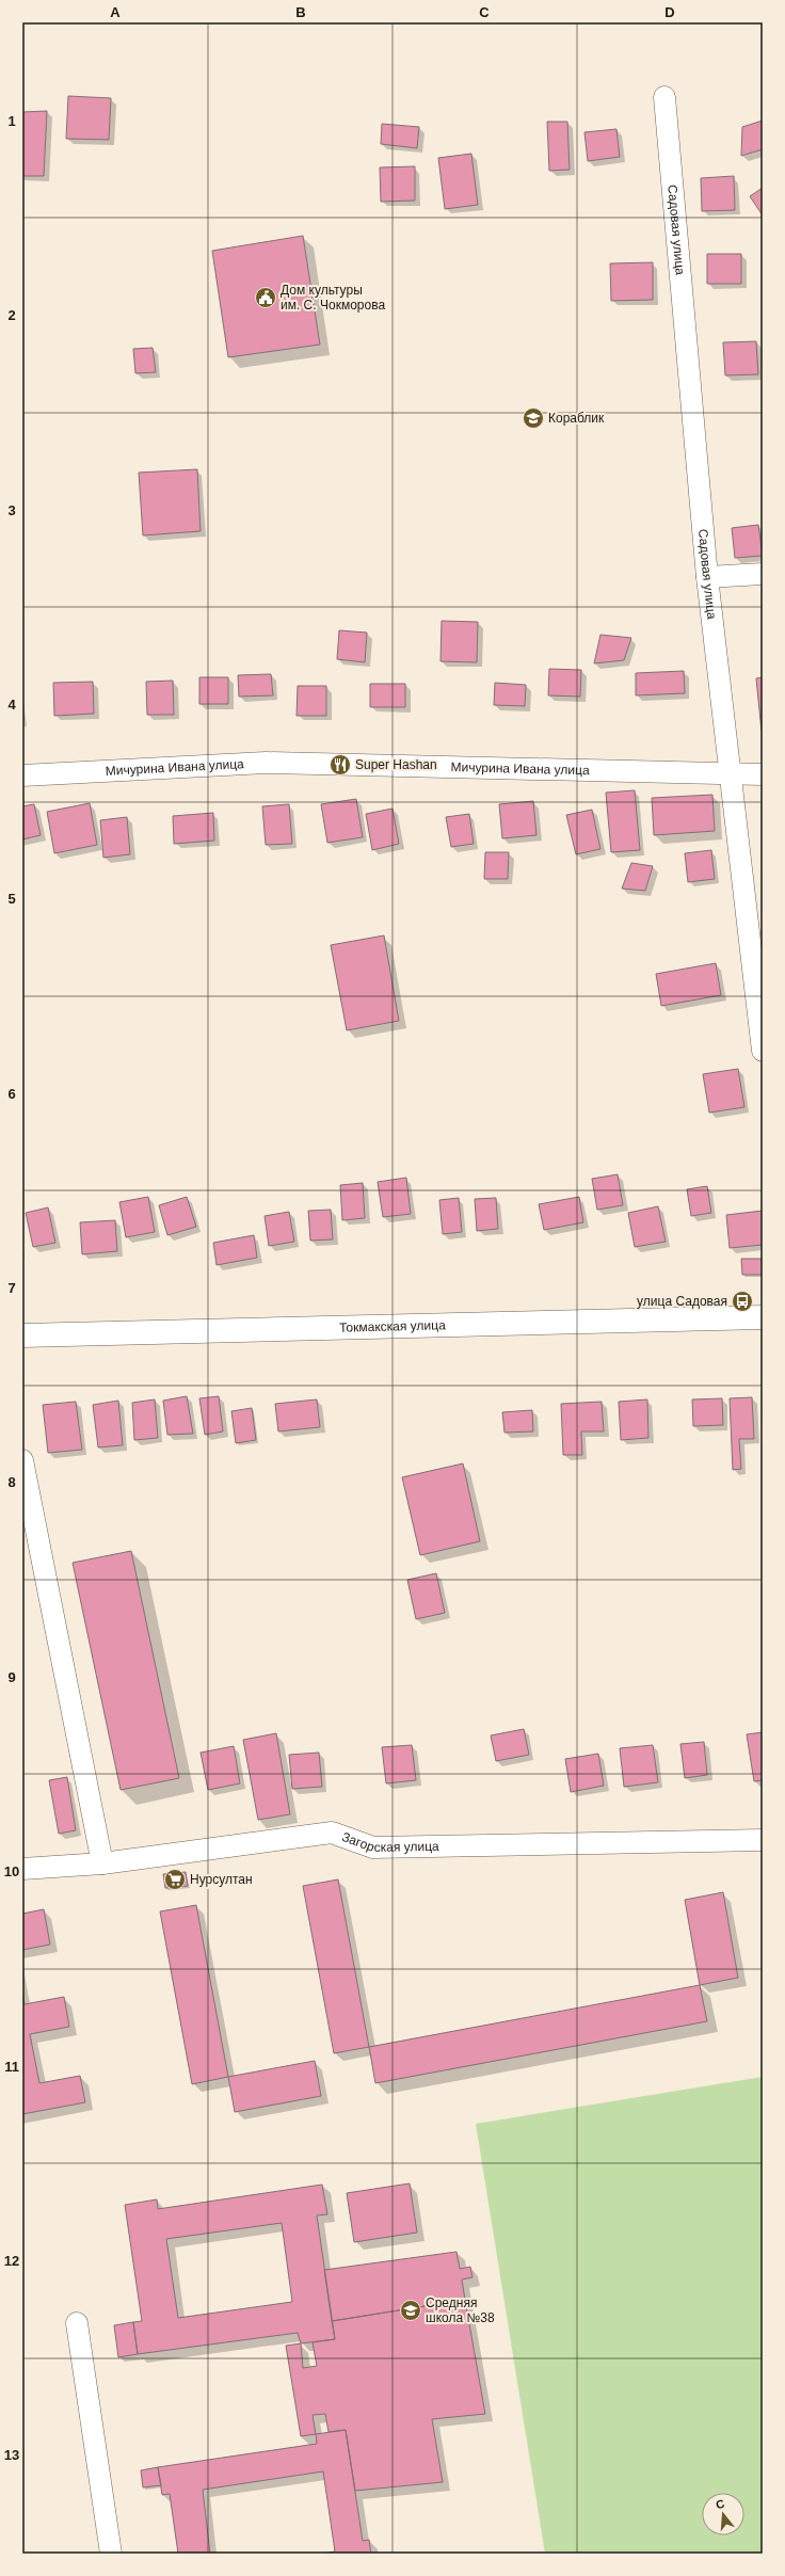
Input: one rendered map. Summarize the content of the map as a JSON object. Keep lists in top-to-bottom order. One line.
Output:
{"streets":{"main road":["Токмакская улица"],"street":["Садовая улица","Мичурина Ивана улица","Загорская улица"]},"crossings":[["Садовая улица","Мичурина Ивана улица"]],"places":{"public building":["Дом культуры им. С. Чокморова"],"school or university":["Кораблик","Средняя школа №38"],"restaurant":["Super Hashan"],"bus stop":["улица Садовая"],"supermarket":["Нурсултан"]},"north":"top","grid":{"columns":["A","B","C","D"],"rows":["1","2","3","4","5","6","7","8","9","10","11","12","13"]}}
